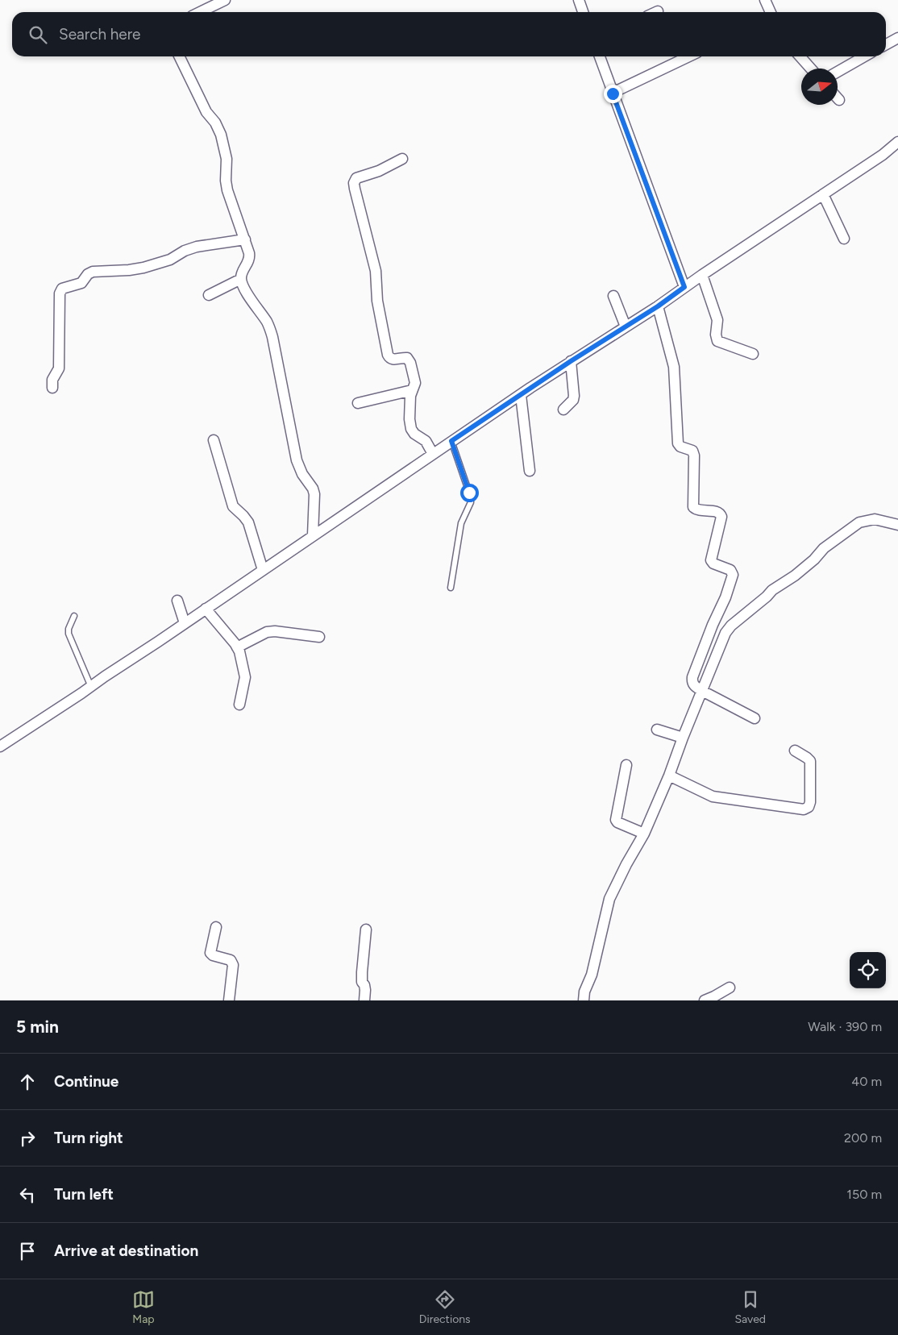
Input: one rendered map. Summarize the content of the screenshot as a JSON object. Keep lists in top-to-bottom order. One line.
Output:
{"north":"right","page":{"search":"Search here","heading":["5 min","Walk · 390 m"],"list":[["Continue","40 m"],["Turn right","200 m"],["Turn left","150 m"],"Arrive at destination"],"nav":["Map","Directions","Saved"]}}
